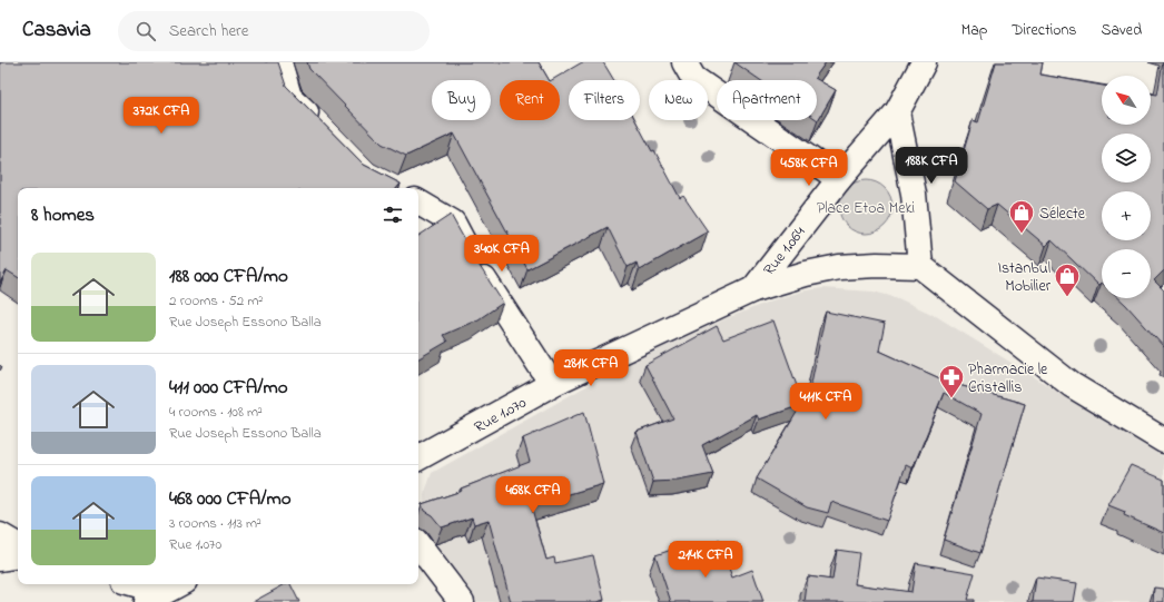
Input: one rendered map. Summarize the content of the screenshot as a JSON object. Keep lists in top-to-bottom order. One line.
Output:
{"streets":{"main road":["Rue 1.064","Rue 1.070"]},"crossings":[["Rue 1.064","Rue 1.070"]],"parks":["Place Etoa Meki"],"places":{"shop":["Sélecte","Istanbul Mobilier"],"pharmacy":["Pharmacie le Cristallis"]},"north":"top left","page":{"header":"Casavia","search":"Search here","nav":["Map","Directions","Saved"],"map_buttons":["+","−"],"chip":["Buy","Rent","Filters","New","Apartment"],"price":["372K CFA","188K CFA","458K CFA","340K CFA","281K CFA","411K CFA","468K CFA","214K CFA"],"heading":"8 homes","list":[{"name":"188 000 CFA/mo","note":"2 rooms · 52 m² · Rue Joseph Essono Balla"},{"name":"411 000 CFA/mo","note":"4 rooms · 108 m² · Rue Joseph Essono Balla"},{"name":"468 000 CFA/mo","note":"3 rooms · 113 m² · Rue 1.070"}]}}
